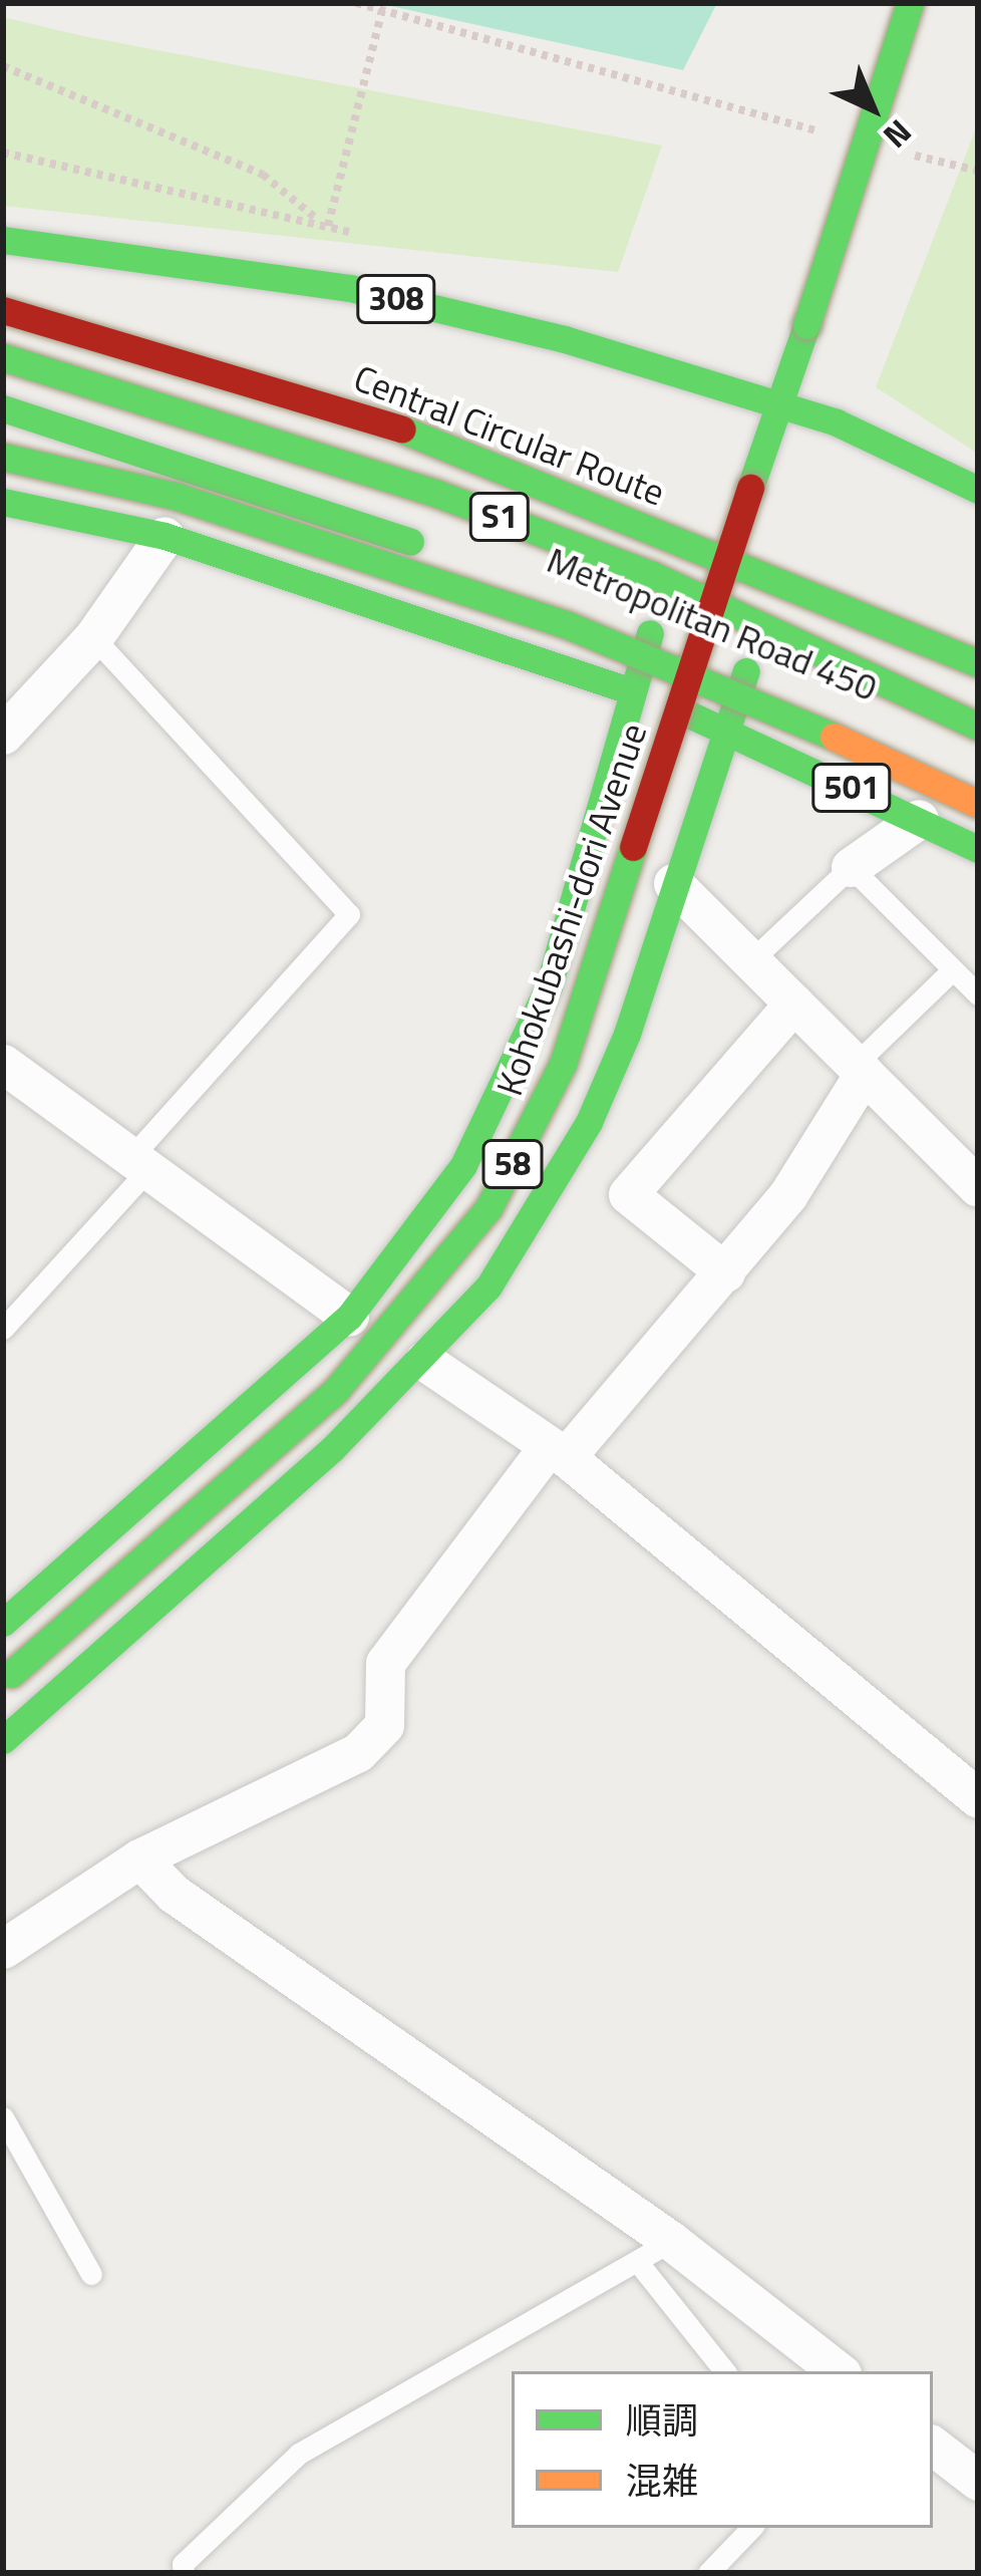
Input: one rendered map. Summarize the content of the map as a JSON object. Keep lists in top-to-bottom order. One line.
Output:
{"streets":{"main road":["308","Central Circular Route","S1","Metropolitan Road 450","501","Kohokubashi-dori Avenue","58"]},"crossings":[["308","Kohokubashi-dori Avenue"],["Metropolitan Road 450","58"],["501","58"]],"legend":["順調","混雑"],"north":"bottom right"}
